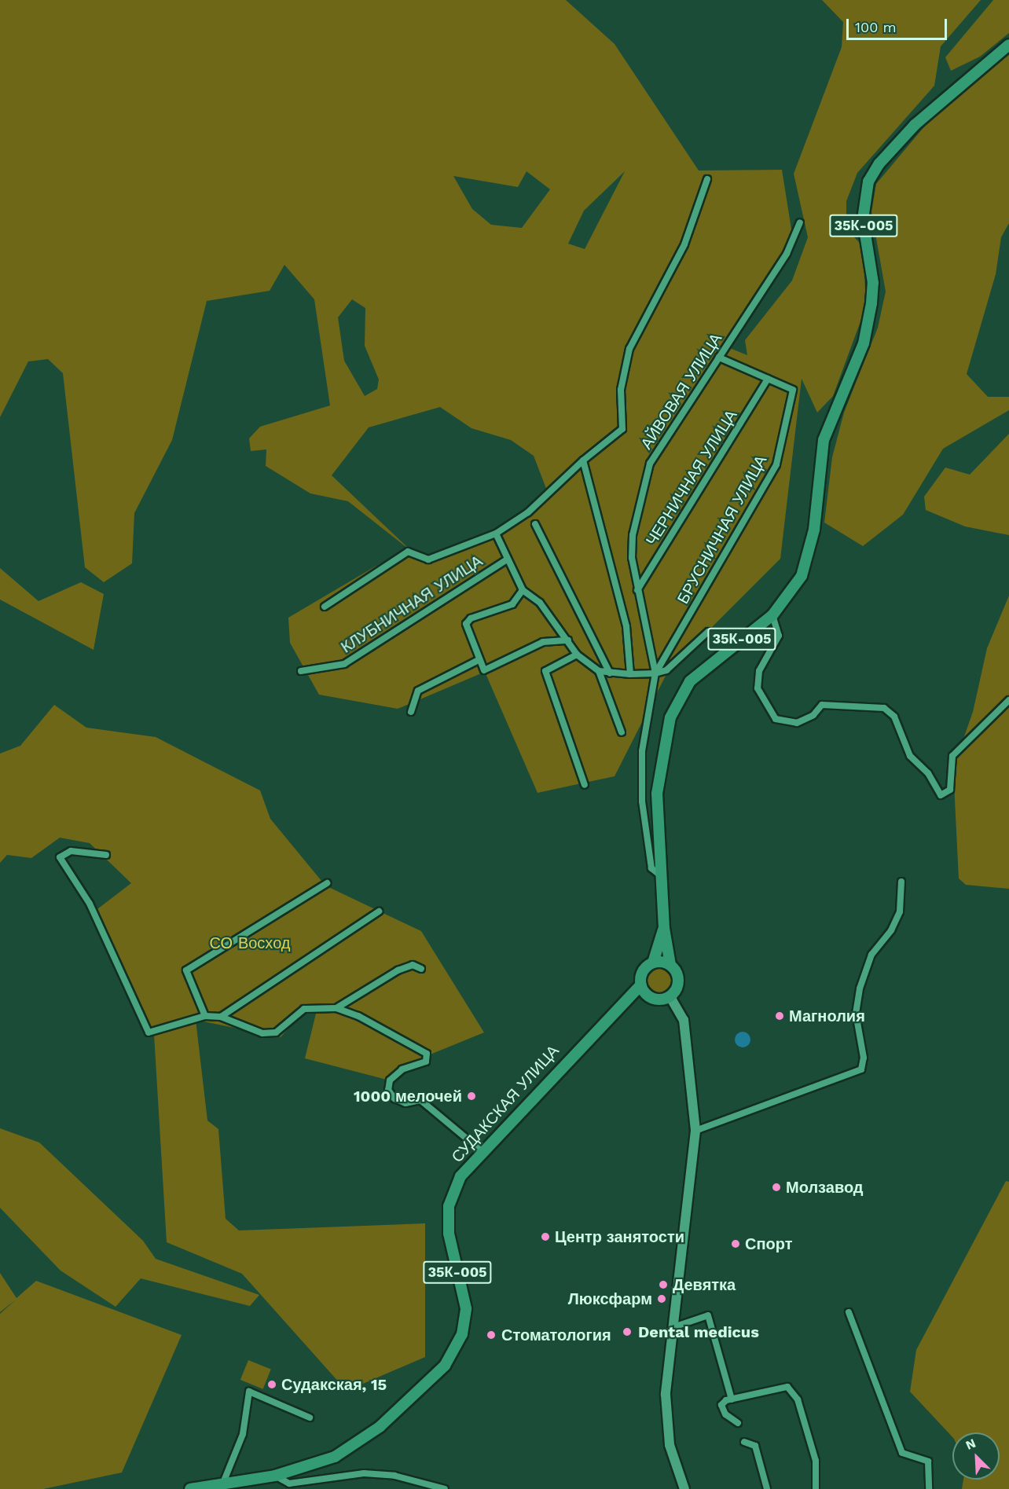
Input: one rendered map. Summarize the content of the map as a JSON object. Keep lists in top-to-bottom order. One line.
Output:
{"streets":{"main road":["35К-005","СУДАКСКАЯ УЛИЦА"],"street":["АЙВОВАЯ УЛИЦА","ЧЕРНИЧНАЯ УЛИЦА","БРУСНИЧНАЯ УЛИЦА","КЛУБНИЧНАЯ УЛИЦА"]},"crossings":[["35К-005","СУДАКСКАЯ УЛИЦА"],["АЙВОВАЯ УЛИЦА","ЧЕРНИЧНАЯ УЛИЦА"],["АЙВОВАЯ УЛИЦА","БРУСНИЧНАЯ УЛИЦА"],["ЧЕРНИЧНАЯ УЛИЦА","БРУСНИЧНАЯ УЛИЦА"]],"parks":["СО Восход"],"places":["Магнолия","1000 мелочей","Молзавод","Центр занятости","Спорт","Девятка","Люксфарм","Dental medicus","Стоматология","Судакская, 15"],"scale_bar":"100 m","north":"top left"}
